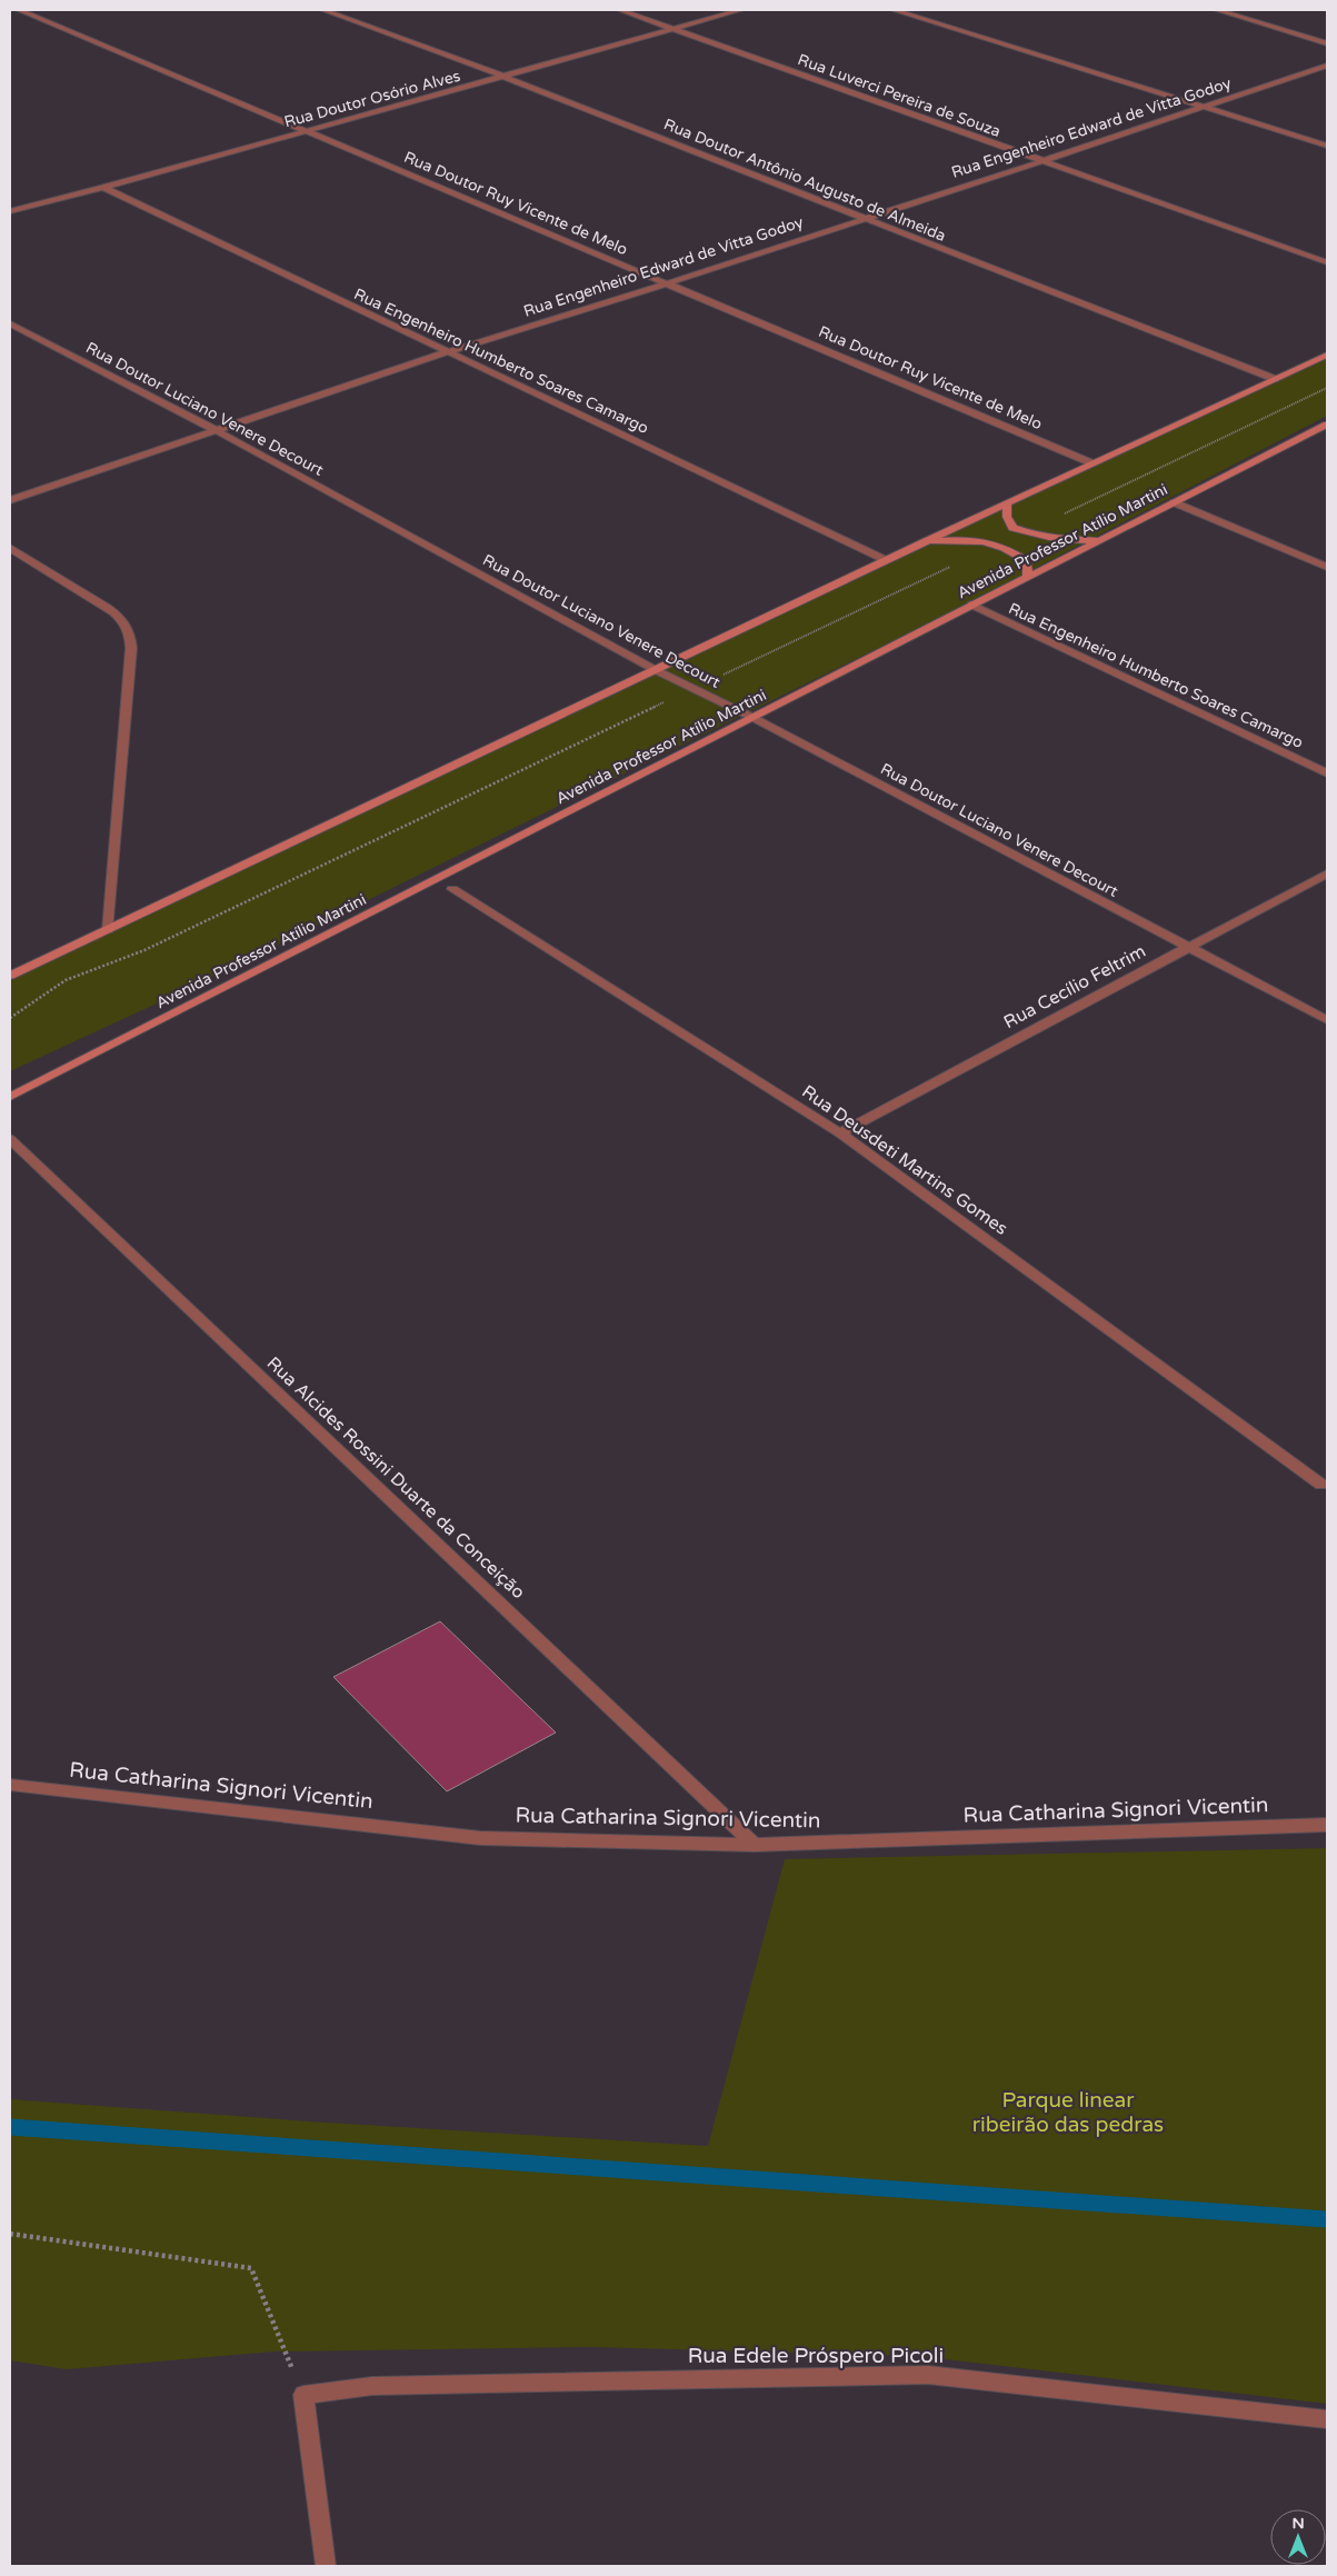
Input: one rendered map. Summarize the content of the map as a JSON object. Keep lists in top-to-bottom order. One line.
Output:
{"streets":{"main road":["Avenida Professor Atílio Martini"],"street":["Rua Luverci Pereira de Souza","Rua Doutor Osório Alves","Rua Engenheiro Edward de Vitta Godoy","Rua Doutor Antônio Augusto de Almeida","Rua Doutor Ruy Vicente de Melo","Rua Engenheiro Humberto Soares Camargo","Rua Doutor Luciano Venere Decourt","Rua Cecílio Feltrim","Rua Deusdeti Martins Gomes","Rua Alcides Rossini Duarte da Conceição","Rua Catharina Signori Vicentin","Rua Edele Próspero Picoli"]},"crossings":[["Rua Luverci Pereira de Souza","Rua Doutor Osório Alves"],["Rua Luverci Pereira de Souza","Rua Engenheiro Edward de Vitta Godoy"],["Rua Doutor Osório Alves","Rua Doutor Antônio Augusto de Almeida"],["Rua Doutor Osório Alves","Rua Doutor Ruy Vicente de Melo"],["Rua Doutor Osório Alves","Rua Engenheiro Humberto Soares Camargo"],["Rua Engenheiro Edward de Vitta Godoy","Rua Doutor Antônio Augusto de Almeida"],["Rua Engenheiro Edward de Vitta Godoy","Rua Doutor Ruy Vicente de Melo"],["Rua Engenheiro Edward de Vitta Godoy","Rua Engenheiro Humberto Soares Camargo"],["Rua Engenheiro Edward de Vitta Godoy","Rua Doutor Luciano Venere Decourt"],["Rua Engenheiro Humberto Soares Camargo","Avenida Professor Atílio Martini"],["Rua Doutor Luciano Venere Decourt","Avenida Professor Atílio Martini"],["Rua Doutor Luciano Venere Decourt","Rua Cecílio Feltrim"],["Rua Cecílio Feltrim","Rua Deusdeti Martins Gomes"],["Rua Alcides Rossini Duarte da Conceição","Rua Catharina Signori Vicentin"]],"parks":["Parque linear ribeirão das pedras"],"north":"top"}
